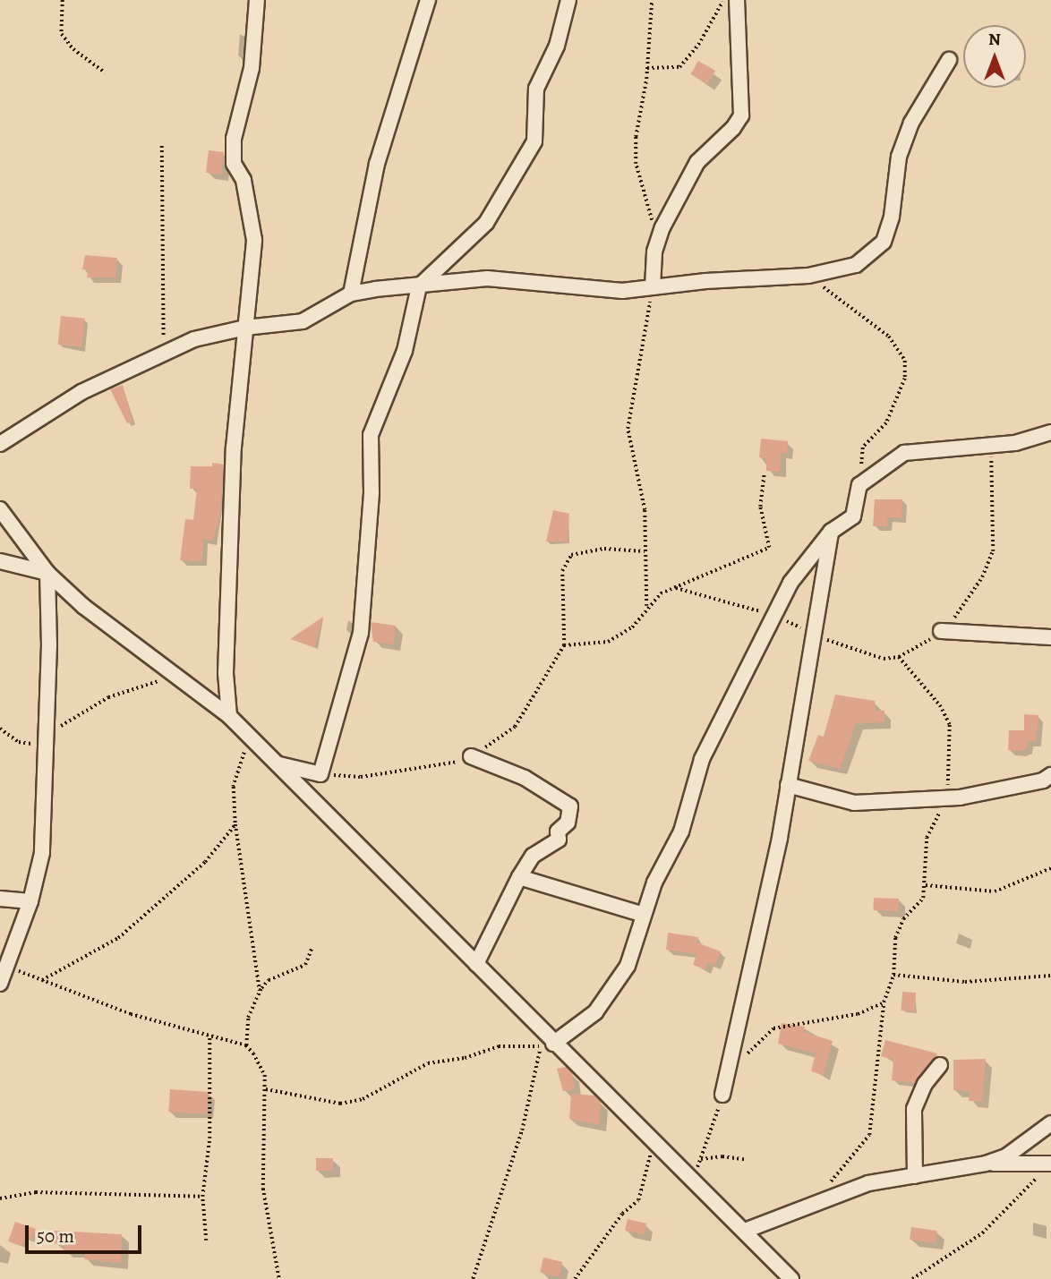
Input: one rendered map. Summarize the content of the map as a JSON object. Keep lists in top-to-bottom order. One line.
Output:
{"scale_bar":"50 m","north":"top"}
